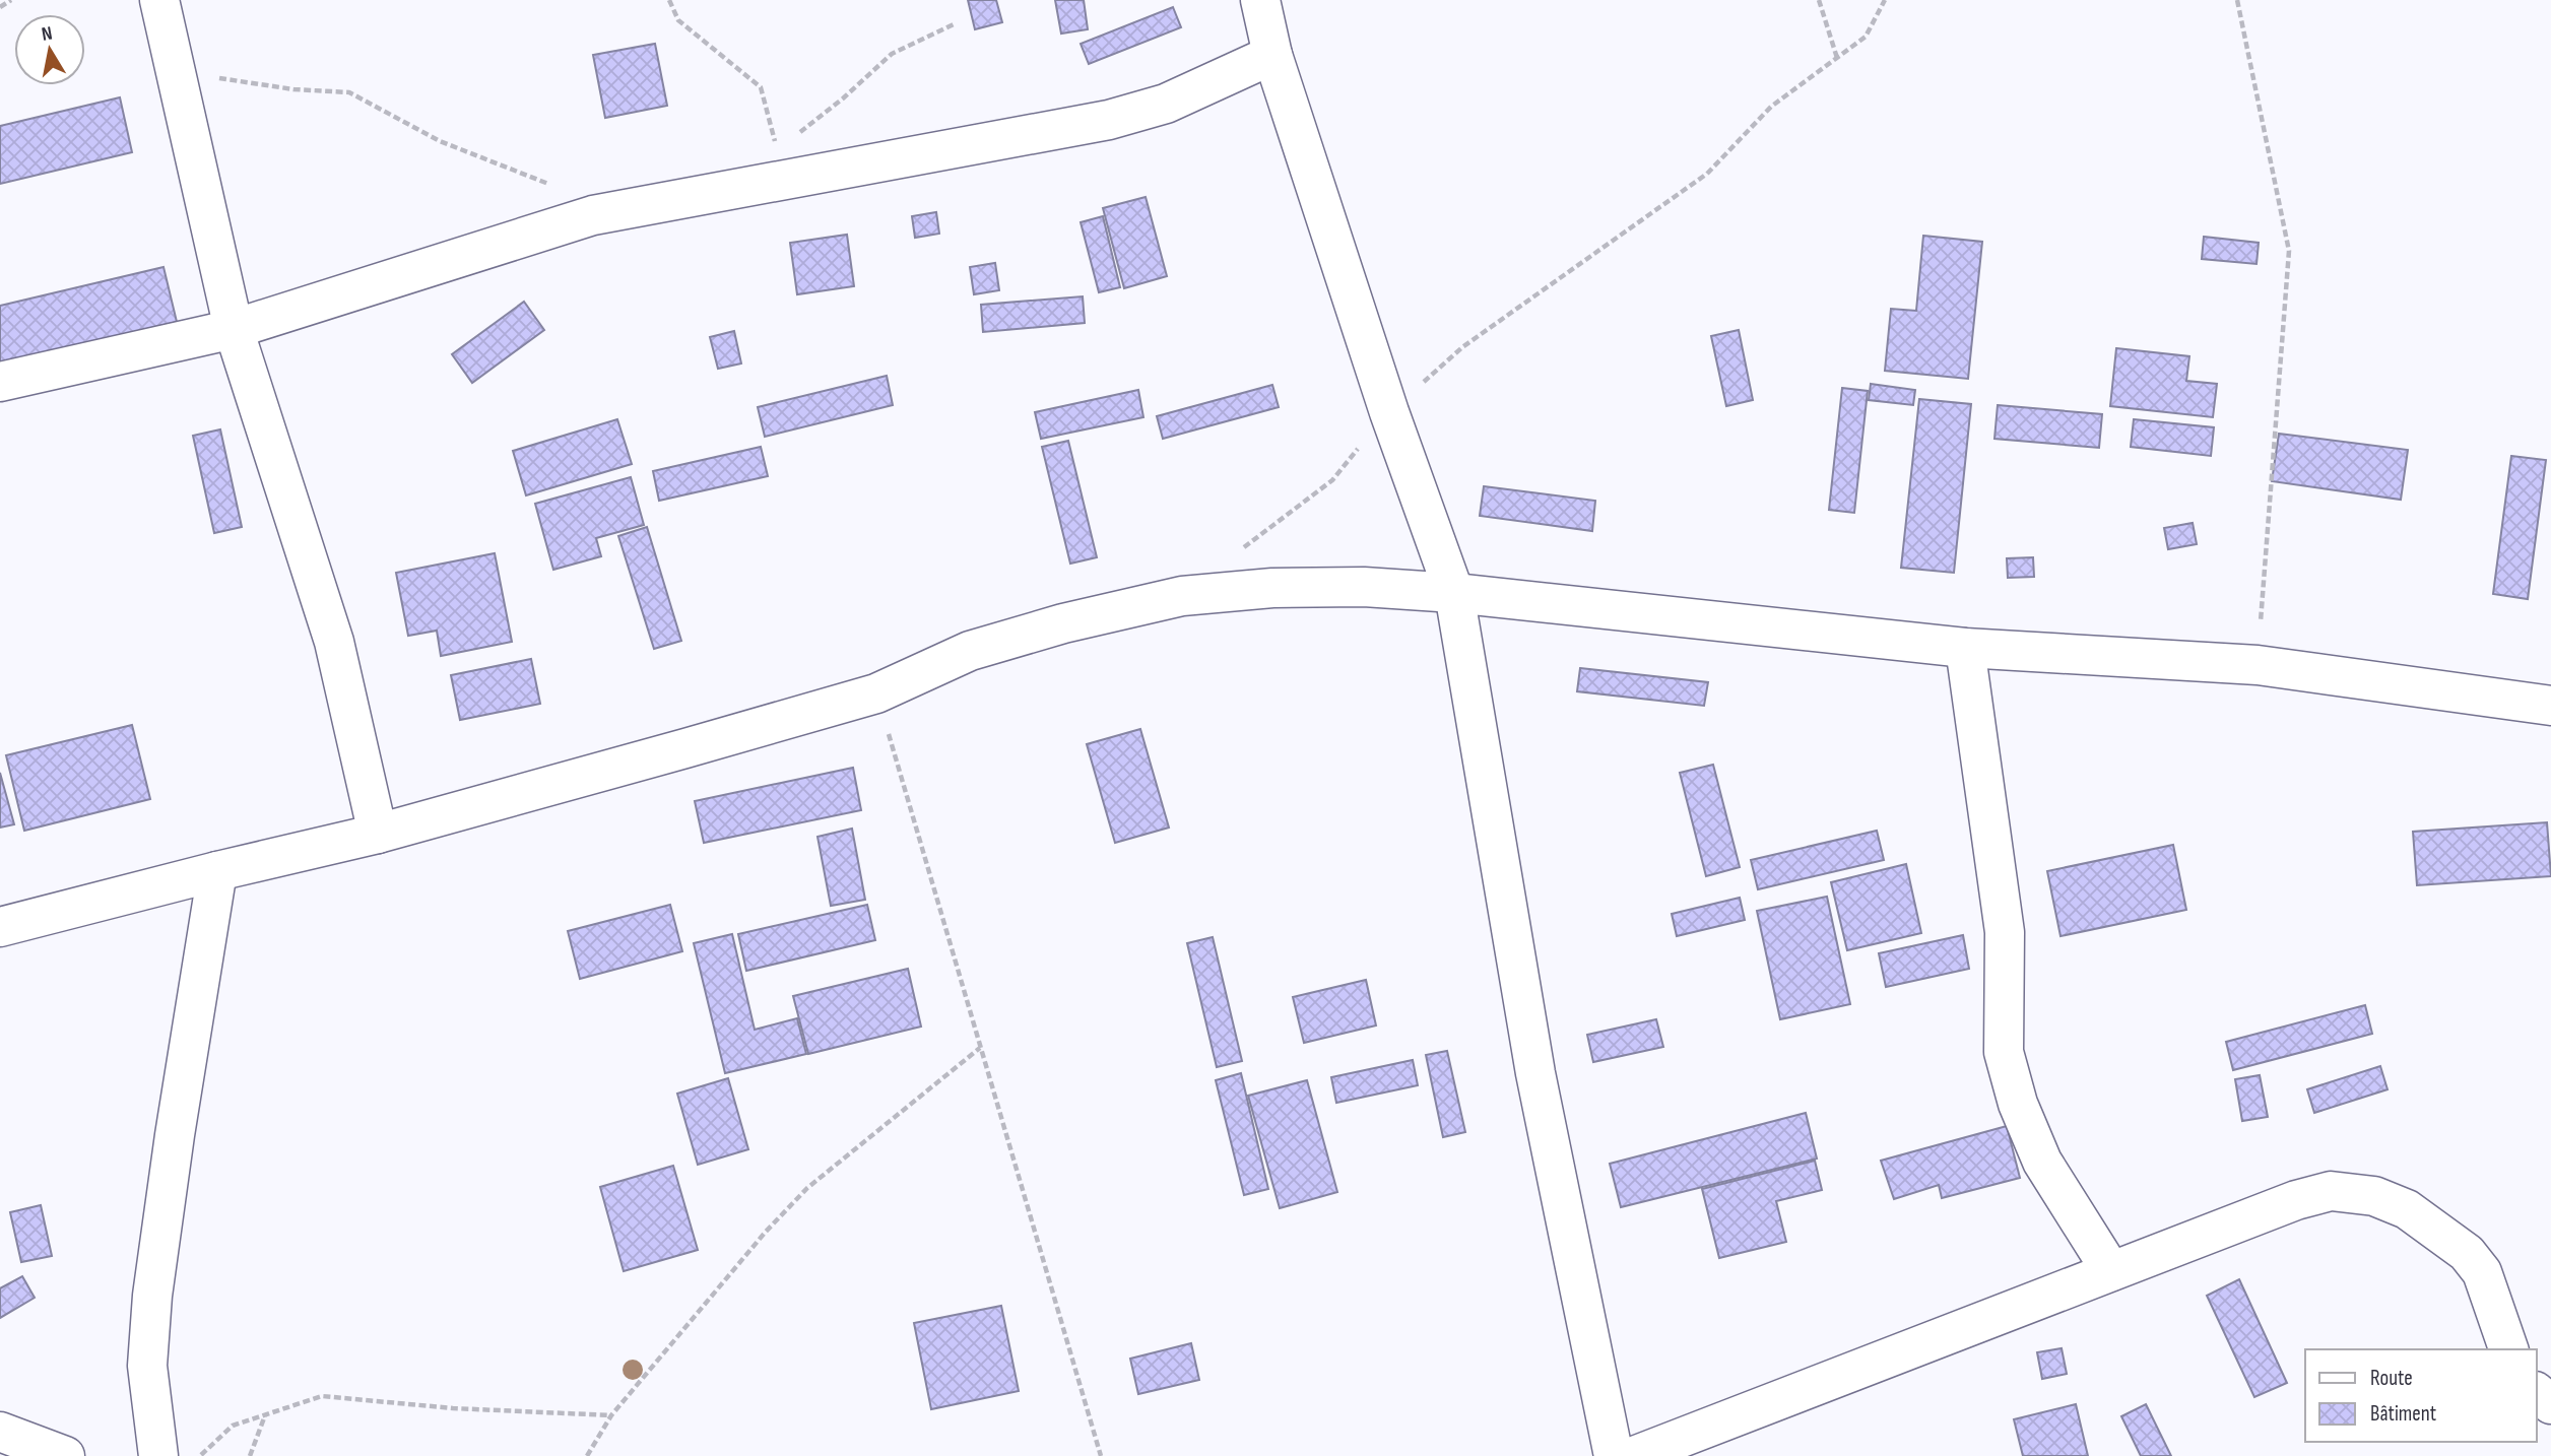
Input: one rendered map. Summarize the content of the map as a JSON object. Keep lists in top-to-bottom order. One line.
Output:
{"legend":["Route","Bâtiment"],"north":"top"}
